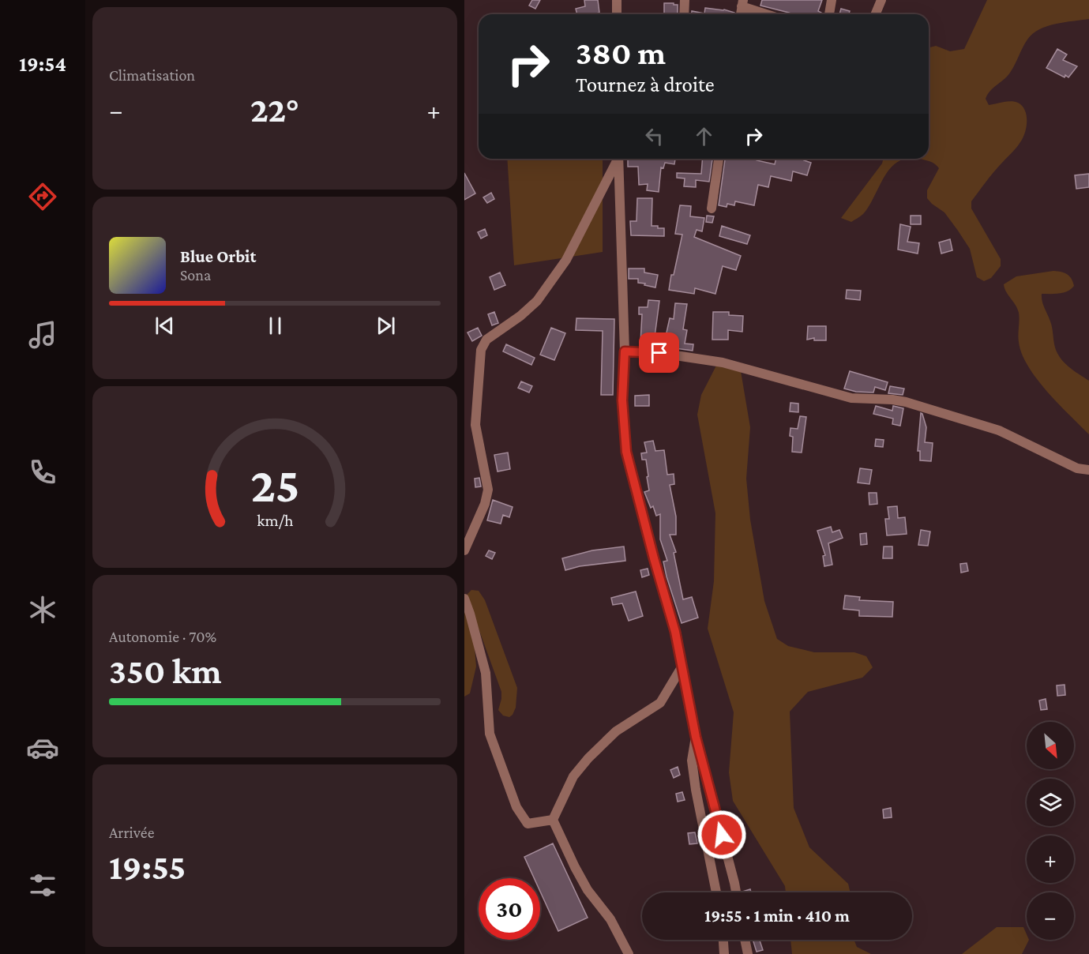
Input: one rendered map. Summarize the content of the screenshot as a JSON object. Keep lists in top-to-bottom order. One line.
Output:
{"north":"bottom right","page":{"tabs":"19:54","tile":["Climatisation",["Autonomie · 70%","350 km"],["Arrivée","19:55"]],"turn":["380 m","Tournez à droite"],"heat":["−","22°","+"],"song":["Blue Orbit","Sona"],"map_buttons":["+","−"],"limit":"30","trip":"19:55 · 1 min · 410 m","gauge":["25","km/h"]}}
